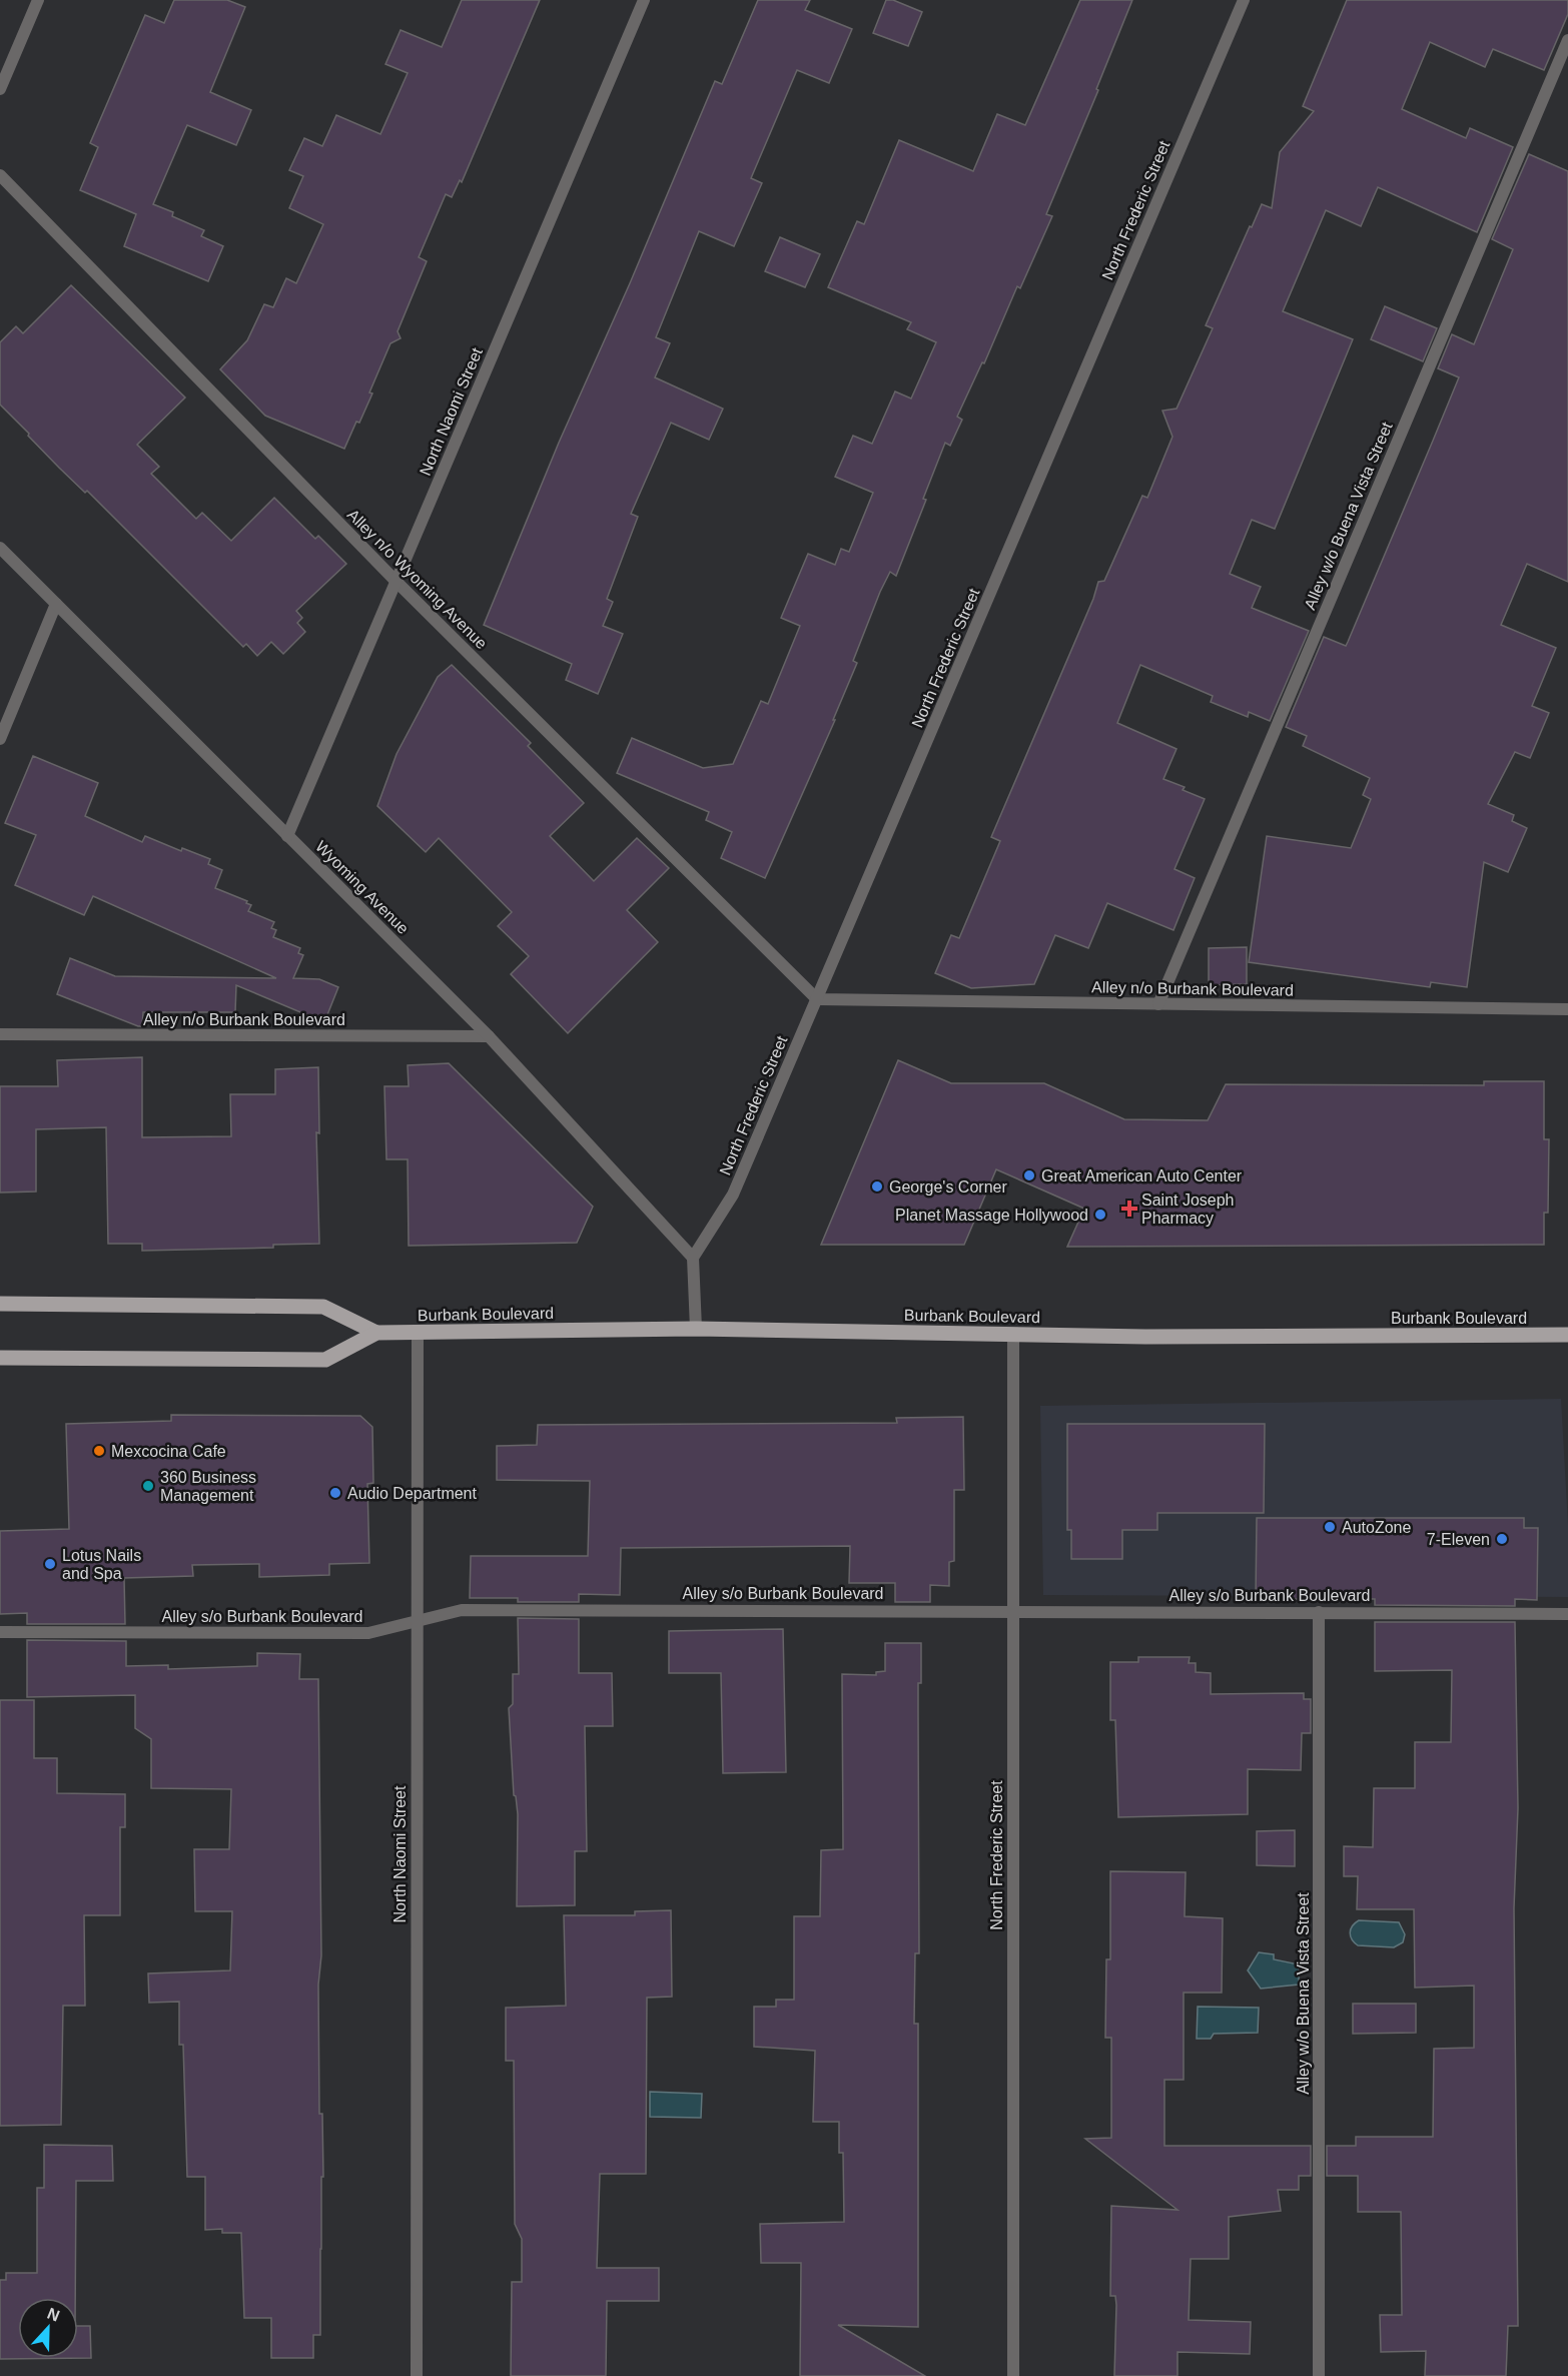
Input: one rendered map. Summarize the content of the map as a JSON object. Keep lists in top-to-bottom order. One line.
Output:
{"streets":{"main road":["Burbank Boulevard"],"street":["North Frederic Street","North Naomi Street","Alley w/o Buena Vista Street","Alley n/o Wyoming Avenue","Wyoming Avenue","Alley n/o Burbank Boulevard","Alley s/o Burbank Boulevard"]},"crossings":[["North Frederic Street","Alley n/o Wyoming Avenue"],["North Frederic Street","Wyoming Avenue"],["North Frederic Street","Alley n/o Burbank Boulevard"],["North Frederic Street","Burbank Boulevard"],["North Frederic Street","Alley s/o Burbank Boulevard"],["North Naomi Street","Alley n/o Wyoming Avenue"],["North Naomi Street","Wyoming Avenue"],["North Naomi Street","Burbank Boulevard"],["North Naomi Street","Alley s/o Burbank Boulevard"],["Alley w/o Buena Vista Street","Alley n/o Burbank Boulevard"],["Alley w/o Buena Vista Street","Alley s/o Burbank Boulevard"],["Alley n/o Wyoming Avenue","Alley n/o Burbank Boulevard"],["Wyoming Avenue","Alley n/o Burbank Boulevard"]],"places":{"other":["Great American Auto Center","George's Corner","Planet Massage Hollywood","Mexcocina Cafe","360 Business Management","Audio Department","AutoZone","7-Eleven","Lotus Nails and Spa"],"health":["Saint Joseph Pharmacy"]},"north":"top"}
